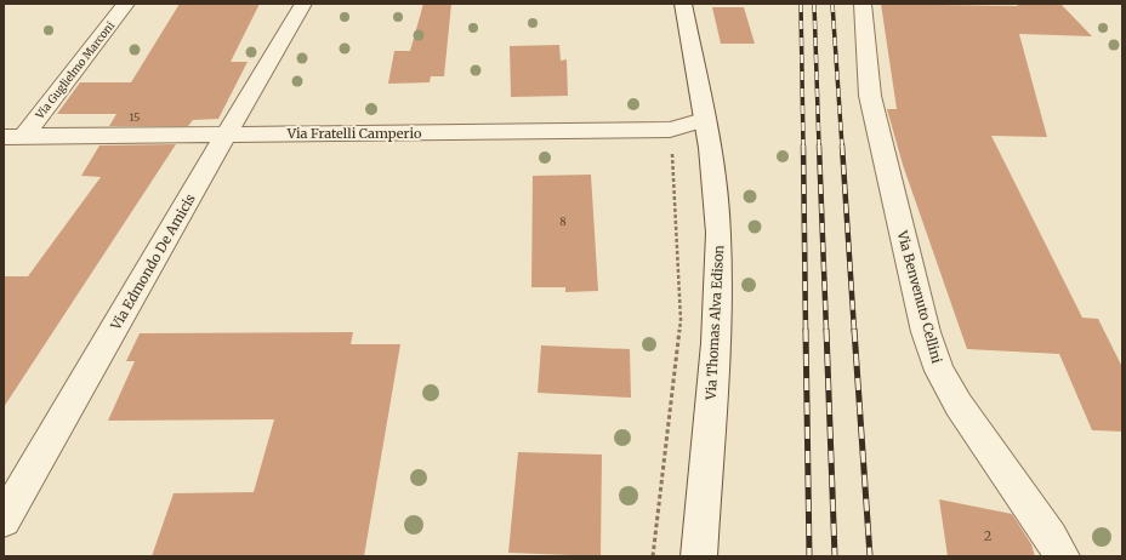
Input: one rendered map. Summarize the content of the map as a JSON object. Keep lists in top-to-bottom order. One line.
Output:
{"streets":{"street":["Via Guglielmo Marconi","Via Fratelli Camperio","Via Edmondo De Amicis","Via Benvenuto Cellini","Via Thomas Alva Edison"]},"crossings":[["Via Guglielmo Marconi","Via Fratelli Camperio"],["Via Fratelli Camperio","Via Edmondo De Amicis"],["Via Fratelli Camperio","Via Thomas Alva Edison"]],"house_numbers":["15","8","2"]}
